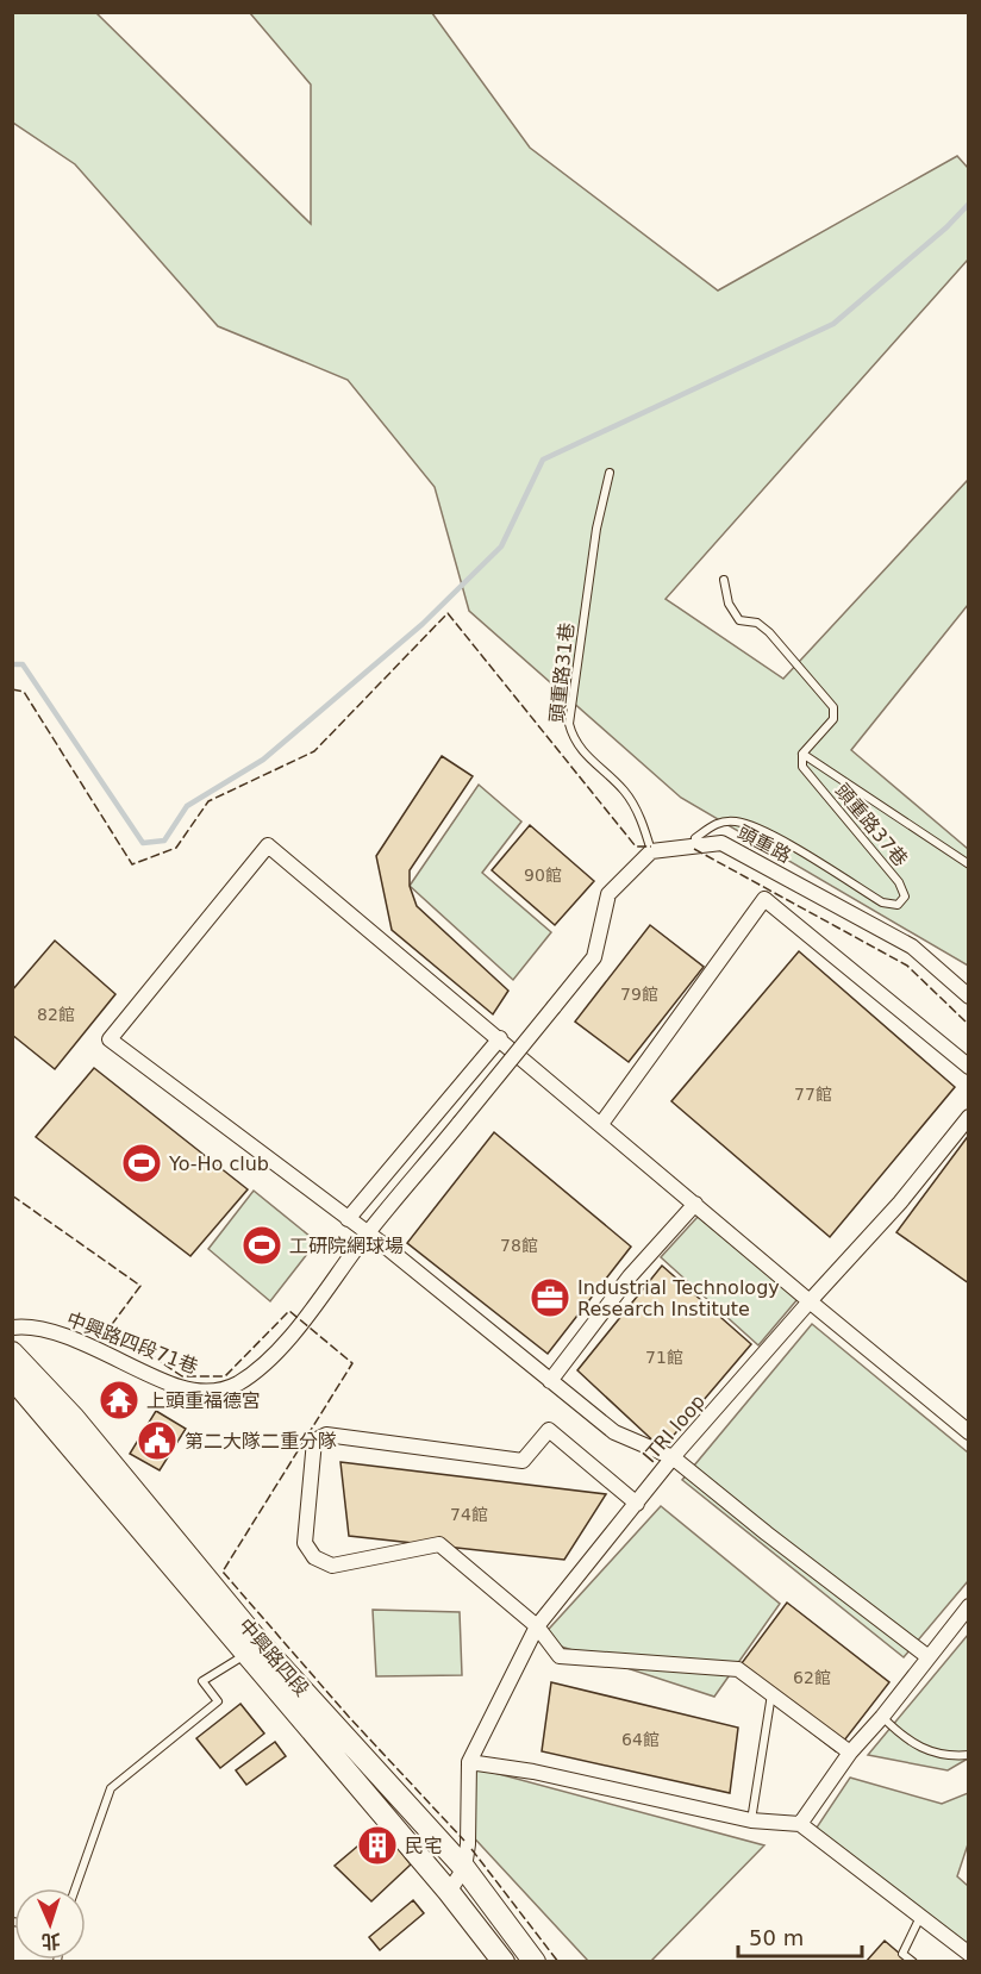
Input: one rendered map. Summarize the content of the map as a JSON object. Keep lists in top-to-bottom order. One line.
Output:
{"streets":{"main road":["中興路四段"],"street":["頭重路","中興路四段71巷","ITRI loop"],"lane":["頭重路31巷","頭重路37巷"]},"crossings":[["頭重路31巷","頭重路"],["頭重路31巷","中興路四段71巷"],["頭重路","中興路四段71巷"],["ITRI loop","中興路四段"]],"places":{"sports":["Yo-Ho club","工研院網球場"],"office":["Industrial Technology Research Institute"],"temple":["上頭重福德宮"],"public building":["第二大隊二重分隊"],"building":["民宅"]},"house_numbers":["90館","79館","82館","77館","78館","71館","74館","62館","64館"],"scale_bar":"50 m","north":"bottom"}
